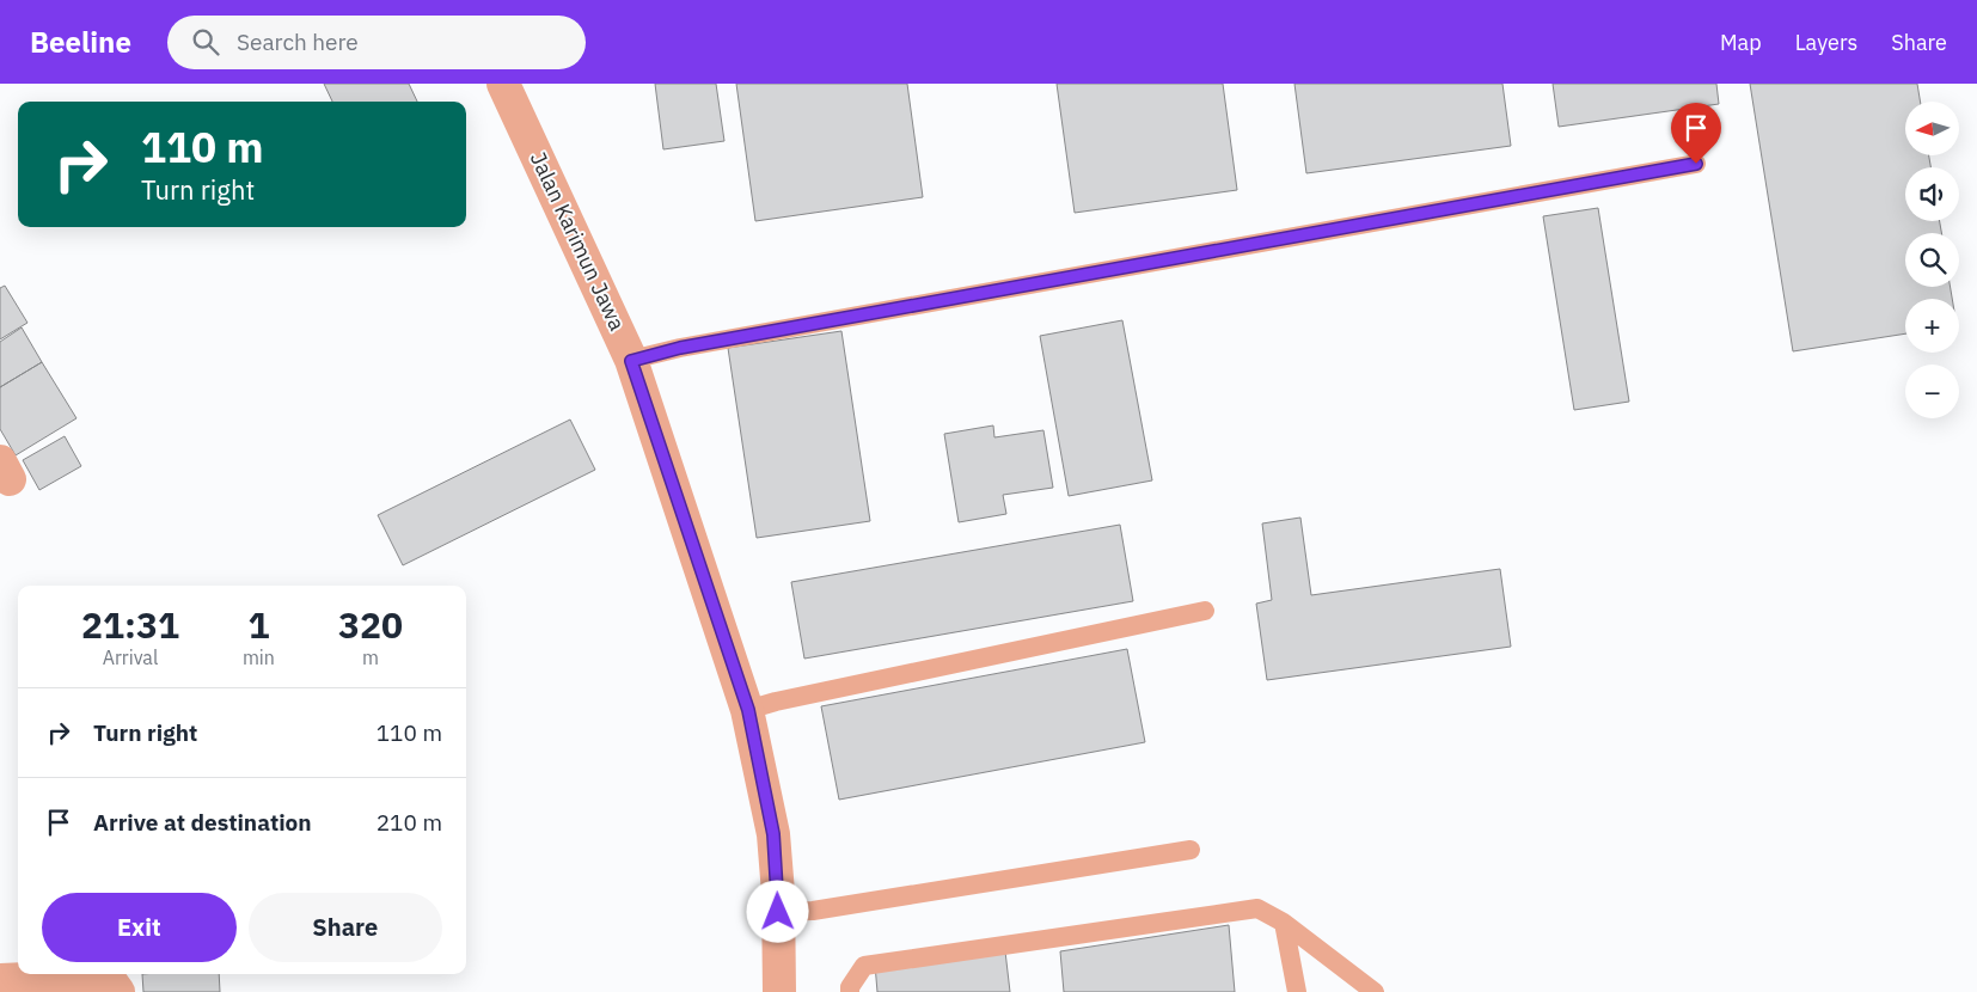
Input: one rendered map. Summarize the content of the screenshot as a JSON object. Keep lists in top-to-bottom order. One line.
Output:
{"streets":{"street":["Jalan Karimun Jawa"]},"north":"left","page":{"header":"Beeline","search":"Search here","nav":["Map","Layers","Share"],"map_buttons":["+","−"],"turn":["110 m","Turn right"],"eta":["21:31","Arrival","1","min","320","m"],"list":[{"name":"Turn right","value":"110 m"},{"name":"Arrive at destination","value":"210 m"}],"buttons":["Exit","Share"]}}
